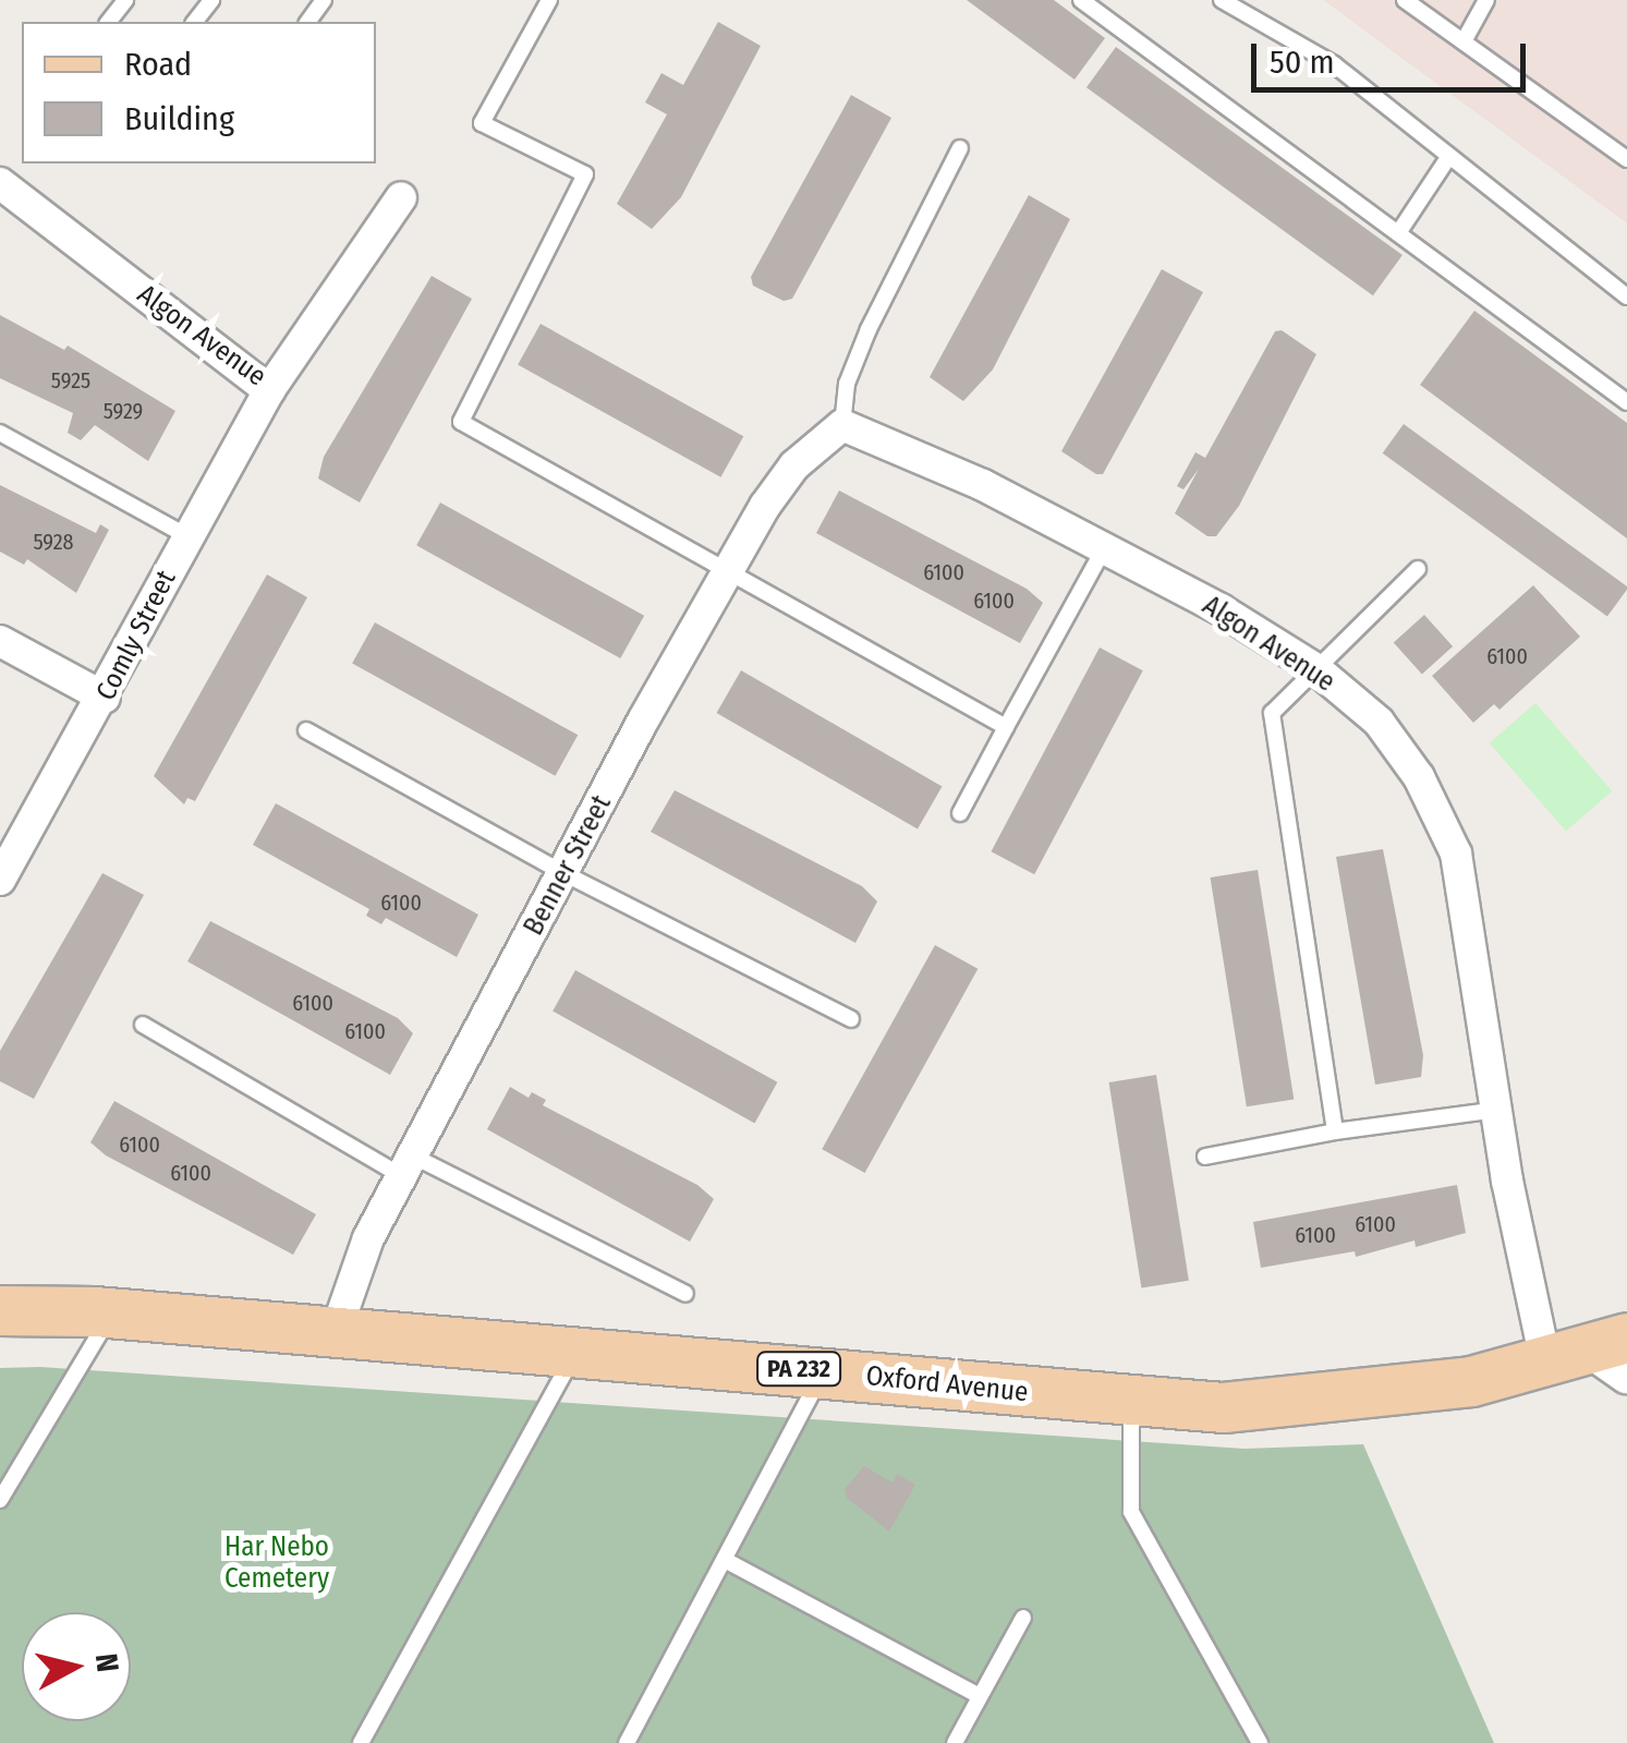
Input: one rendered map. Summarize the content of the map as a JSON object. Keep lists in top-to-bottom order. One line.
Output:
{"streets":{"main road":["PA 232","Oxford Avenue"],"street":["Algon Avenue","Comly Street","Benner Street"]},"crossings":[["Algon Avenue","Comly Street"],["Algon Avenue","Benner Street"],["Algon Avenue","Oxford Avenue"],["Benner Street","Oxford Avenue"]],"parks":["Har Nebo Cemetery"],"house_numbers":["5925","5929","5928","6100","6100","6100","6100","6100","6100","6100","6100","6100","6100"],"legend":["Road","Building"],"scale_bar":"50 m","north":"right"}
